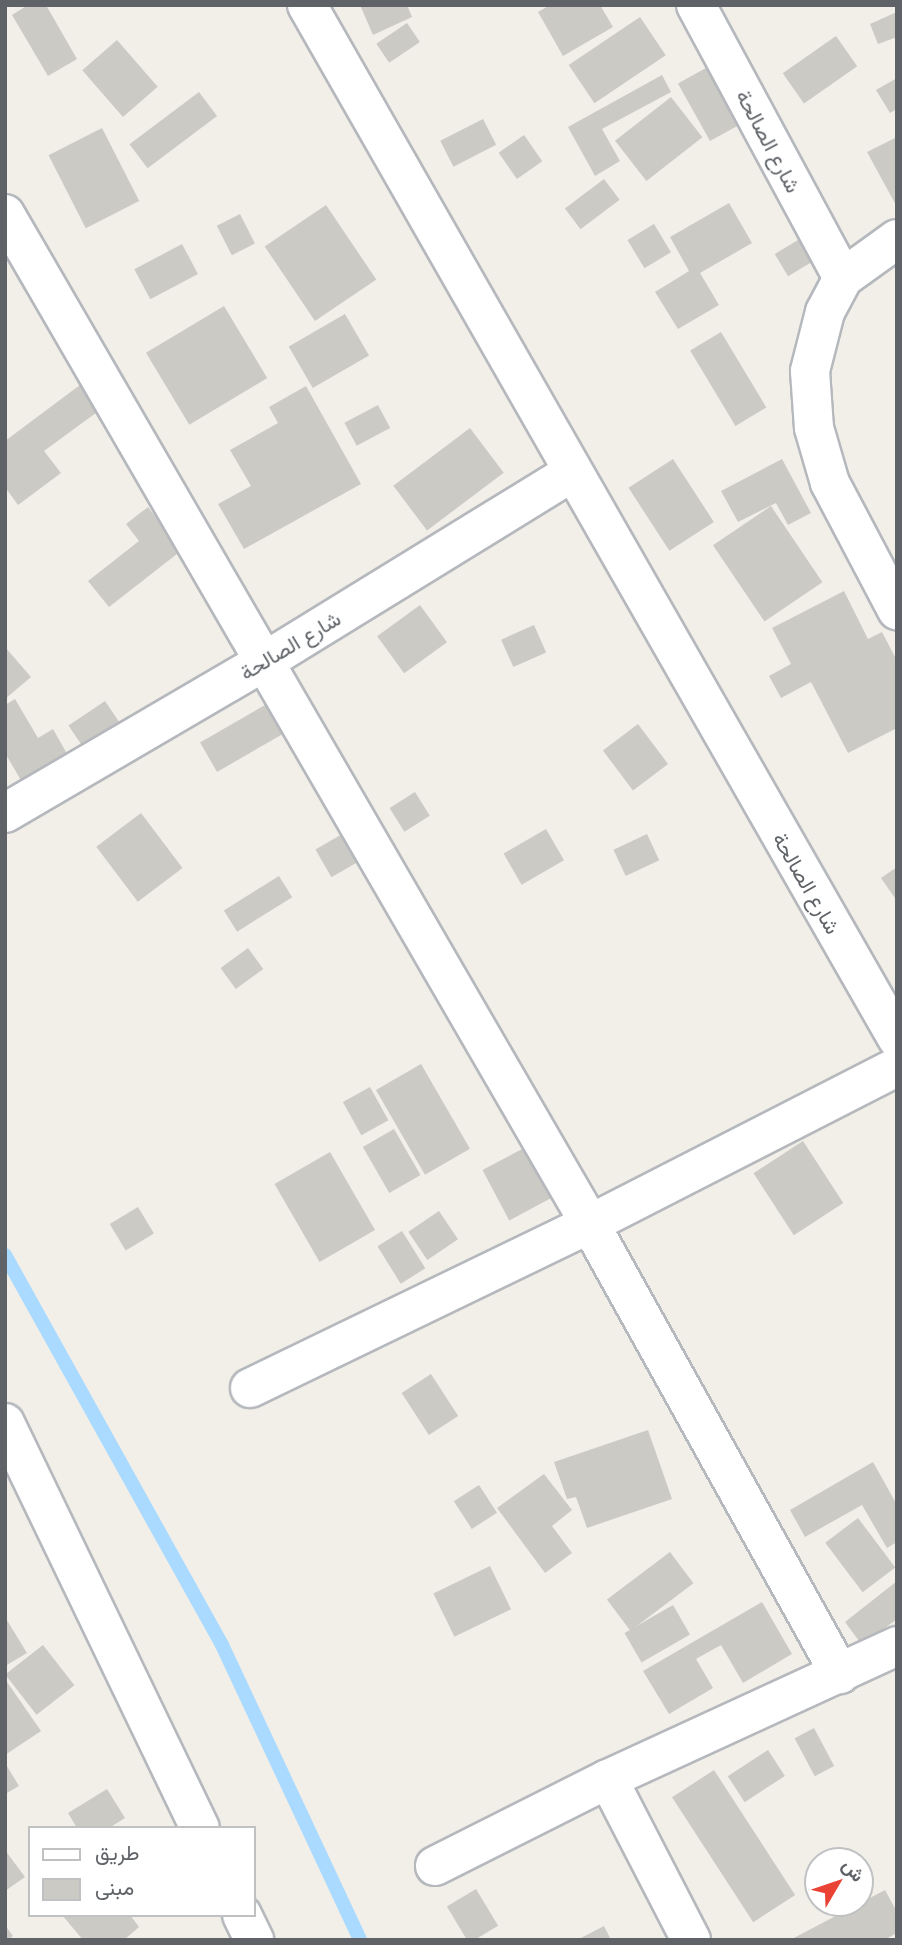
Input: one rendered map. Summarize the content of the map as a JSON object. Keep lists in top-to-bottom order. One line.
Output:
{"streets":{"street":["شارع الصالحة"]},"legend":["طريق","مبنى"],"north":"top right"}
